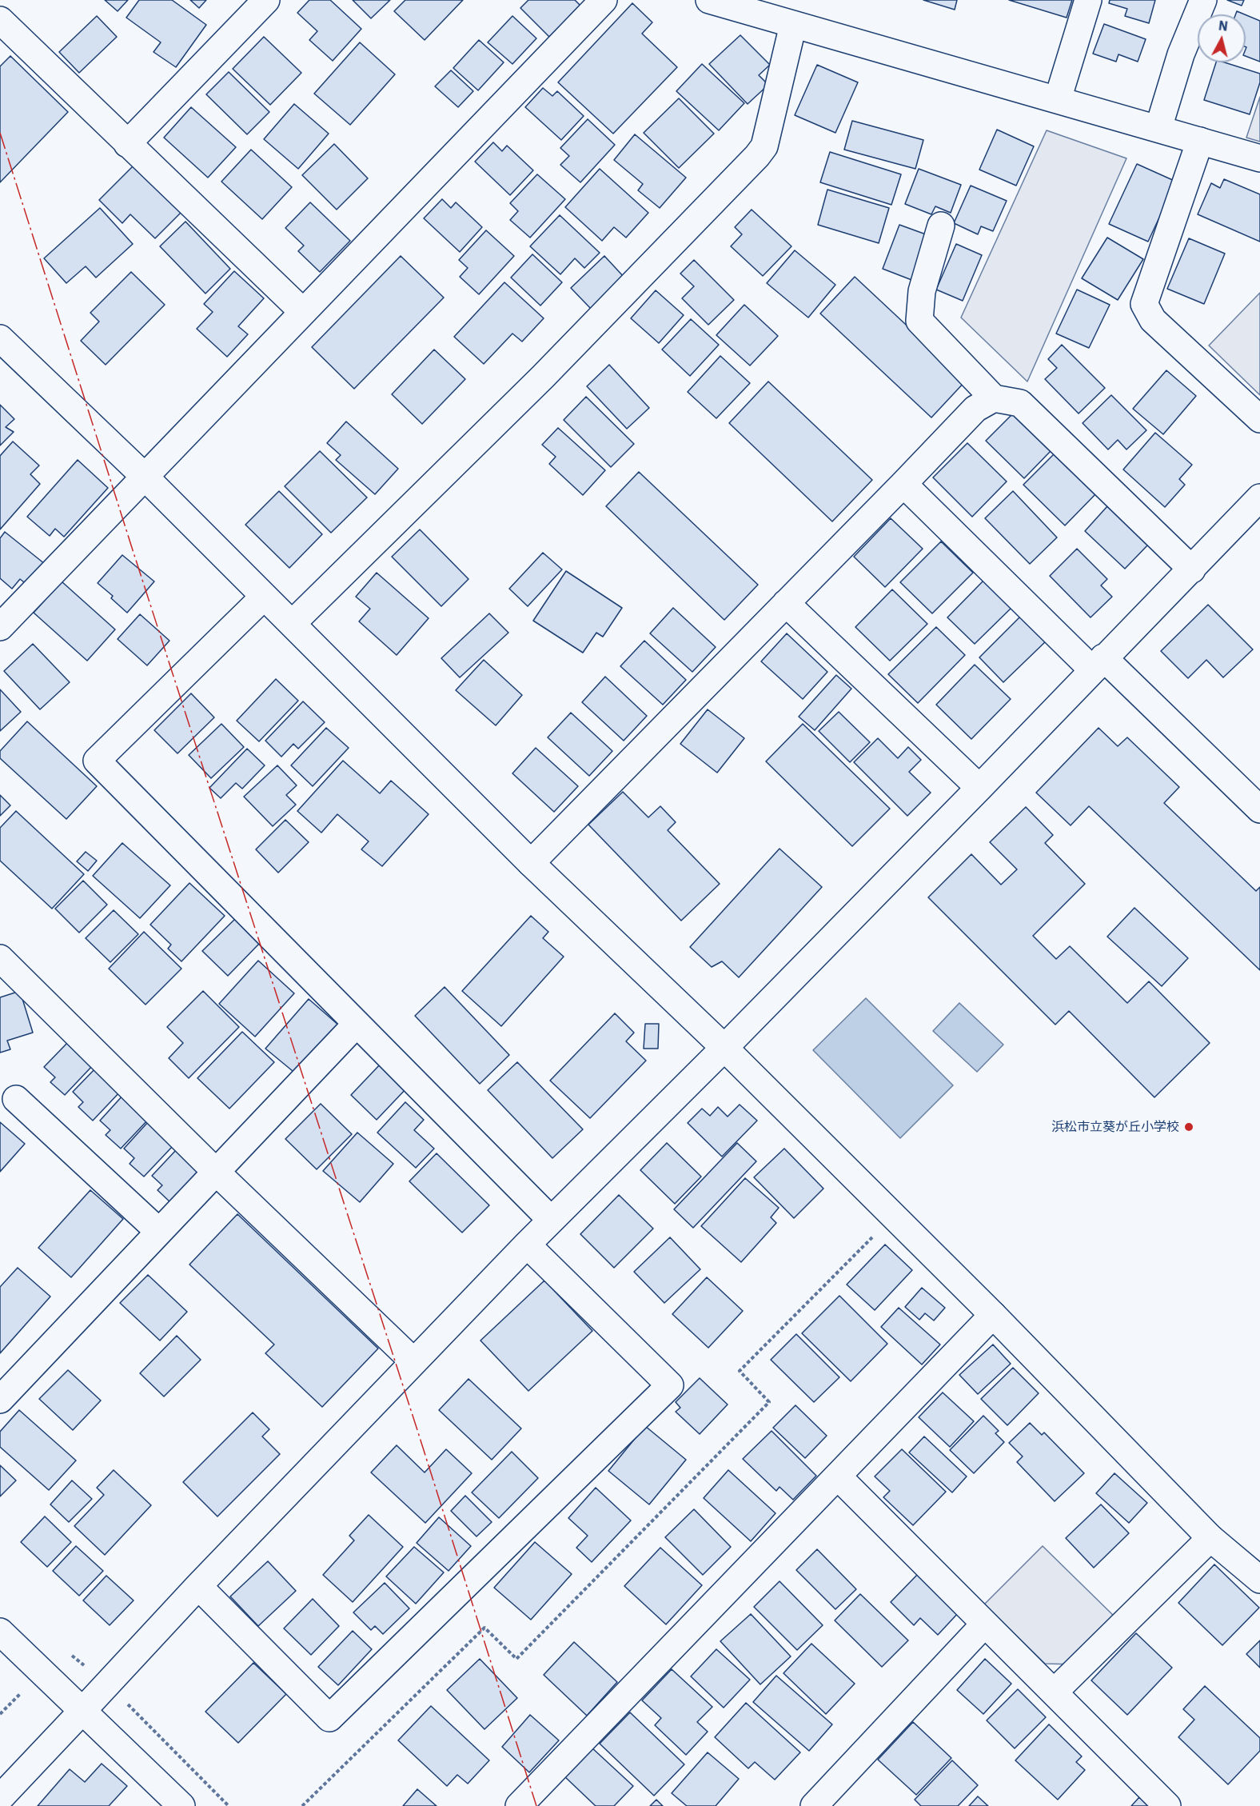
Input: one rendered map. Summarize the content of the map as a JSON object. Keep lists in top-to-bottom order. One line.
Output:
{"places":["浜松市立葵が丘小学校"],"north":"top"}
